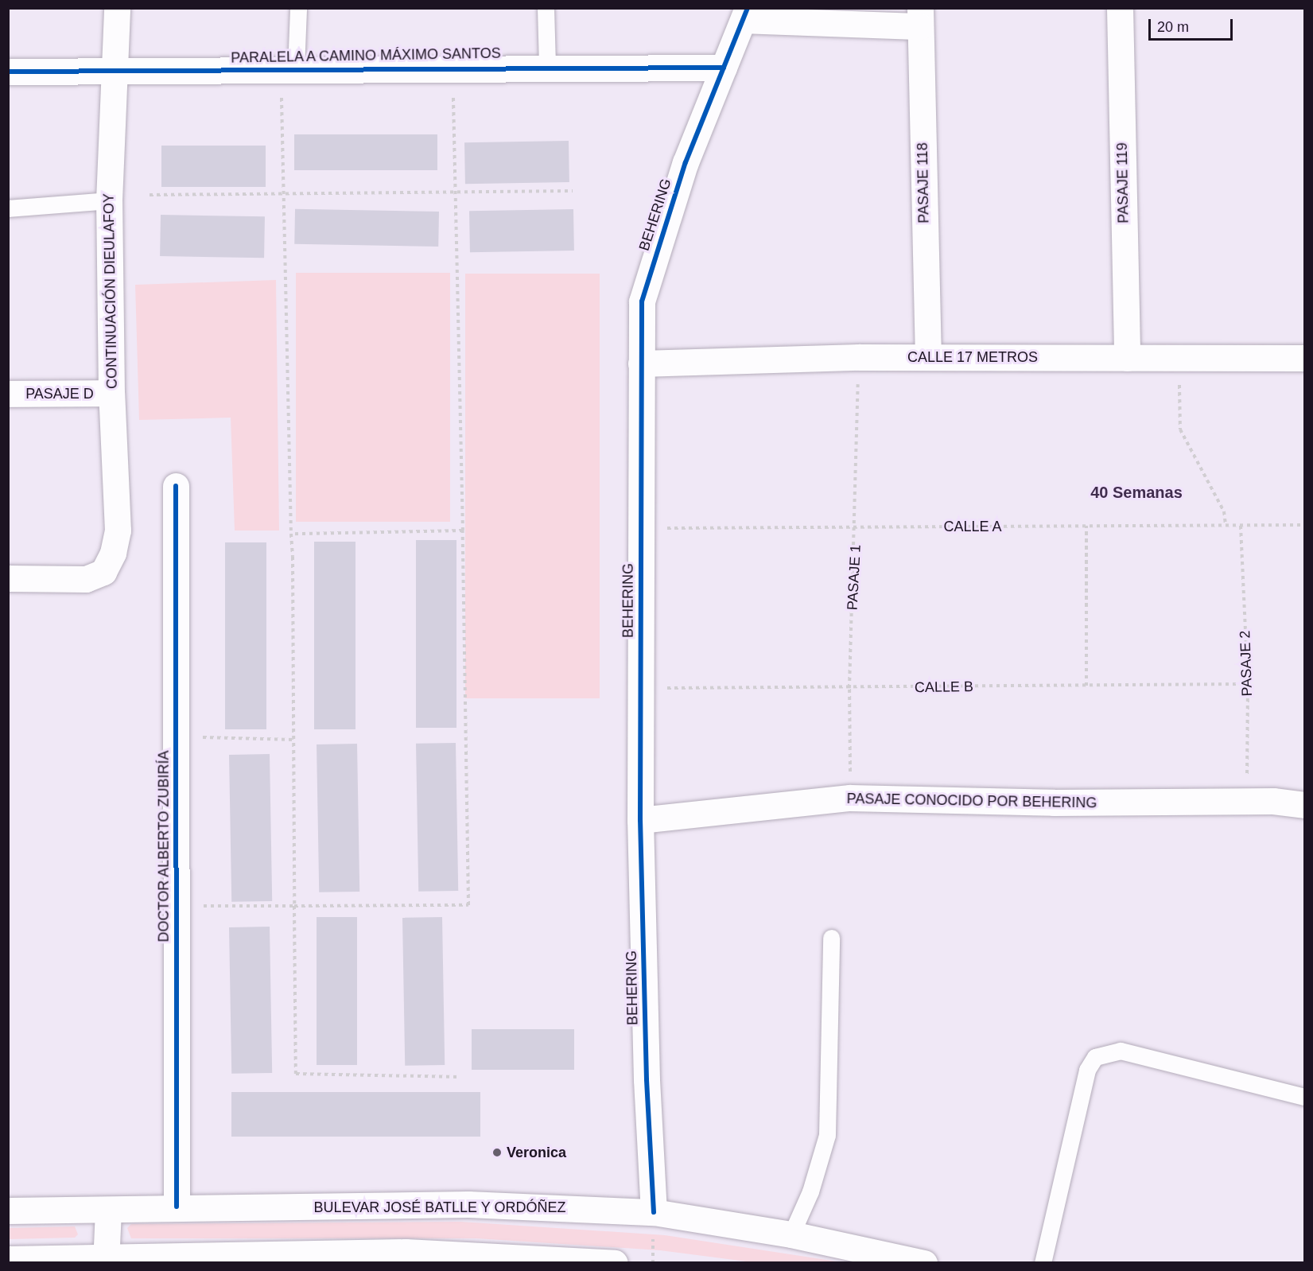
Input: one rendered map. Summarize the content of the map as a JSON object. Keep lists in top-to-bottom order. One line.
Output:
{"streets":{"street":["PARALELA A CAMINO MÁXIMO SANTOS","PASAJE 118","PASAJE 119","BEHERING","CONTINUACIÓN DIEULAFOY","CALLE 17 METROS","PASAJE D","PASAJE CONOCIDO POR BEHERING","DOCTOR ALBERTO ZUBIRÍA","BULEVAR JOSÉ BATLLE Y ORDÓÑEZ"],"path":["CALLE A","PASAJE 1","PASAJE 2","CALLE B"]},"crossings":[["PARALELA A CAMINO MÁXIMO SANTOS","BEHERING"],["PARALELA A CAMINO MÁXIMO SANTOS","CONTINUACIÓN DIEULAFOY"],["PASAJE 118","CALLE 17 METROS"],["PASAJE 119","CALLE 17 METROS"],["BEHERING","CALLE 17 METROS"],["BEHERING","CALLE A"],["BEHERING","CALLE B"],["BEHERING","PASAJE CONOCIDO POR BEHERING"],["BEHERING","BULEVAR JOSÉ BATLLE Y ORDÓÑEZ"],["CONTINUACIÓN DIEULAFOY","PASAJE D"],["CALLE 17 METROS","PASAJE 1"],["CALLE A","PASAJE 1"],["CALLE A","PASAJE 2"],["PASAJE 1","CALLE B"],["PASAJE 1","PASAJE CONOCIDO POR BEHERING"],["PASAJE 2","CALLE B"],["PASAJE 2","PASAJE CONOCIDO POR BEHERING"],["DOCTOR ALBERTO ZUBIRÍA","BULEVAR JOSÉ BATLLE Y ORDÓÑEZ"]],"districts":["40 Semanas"],"places":["Veronica"],"scale_bar":"20 m"}
